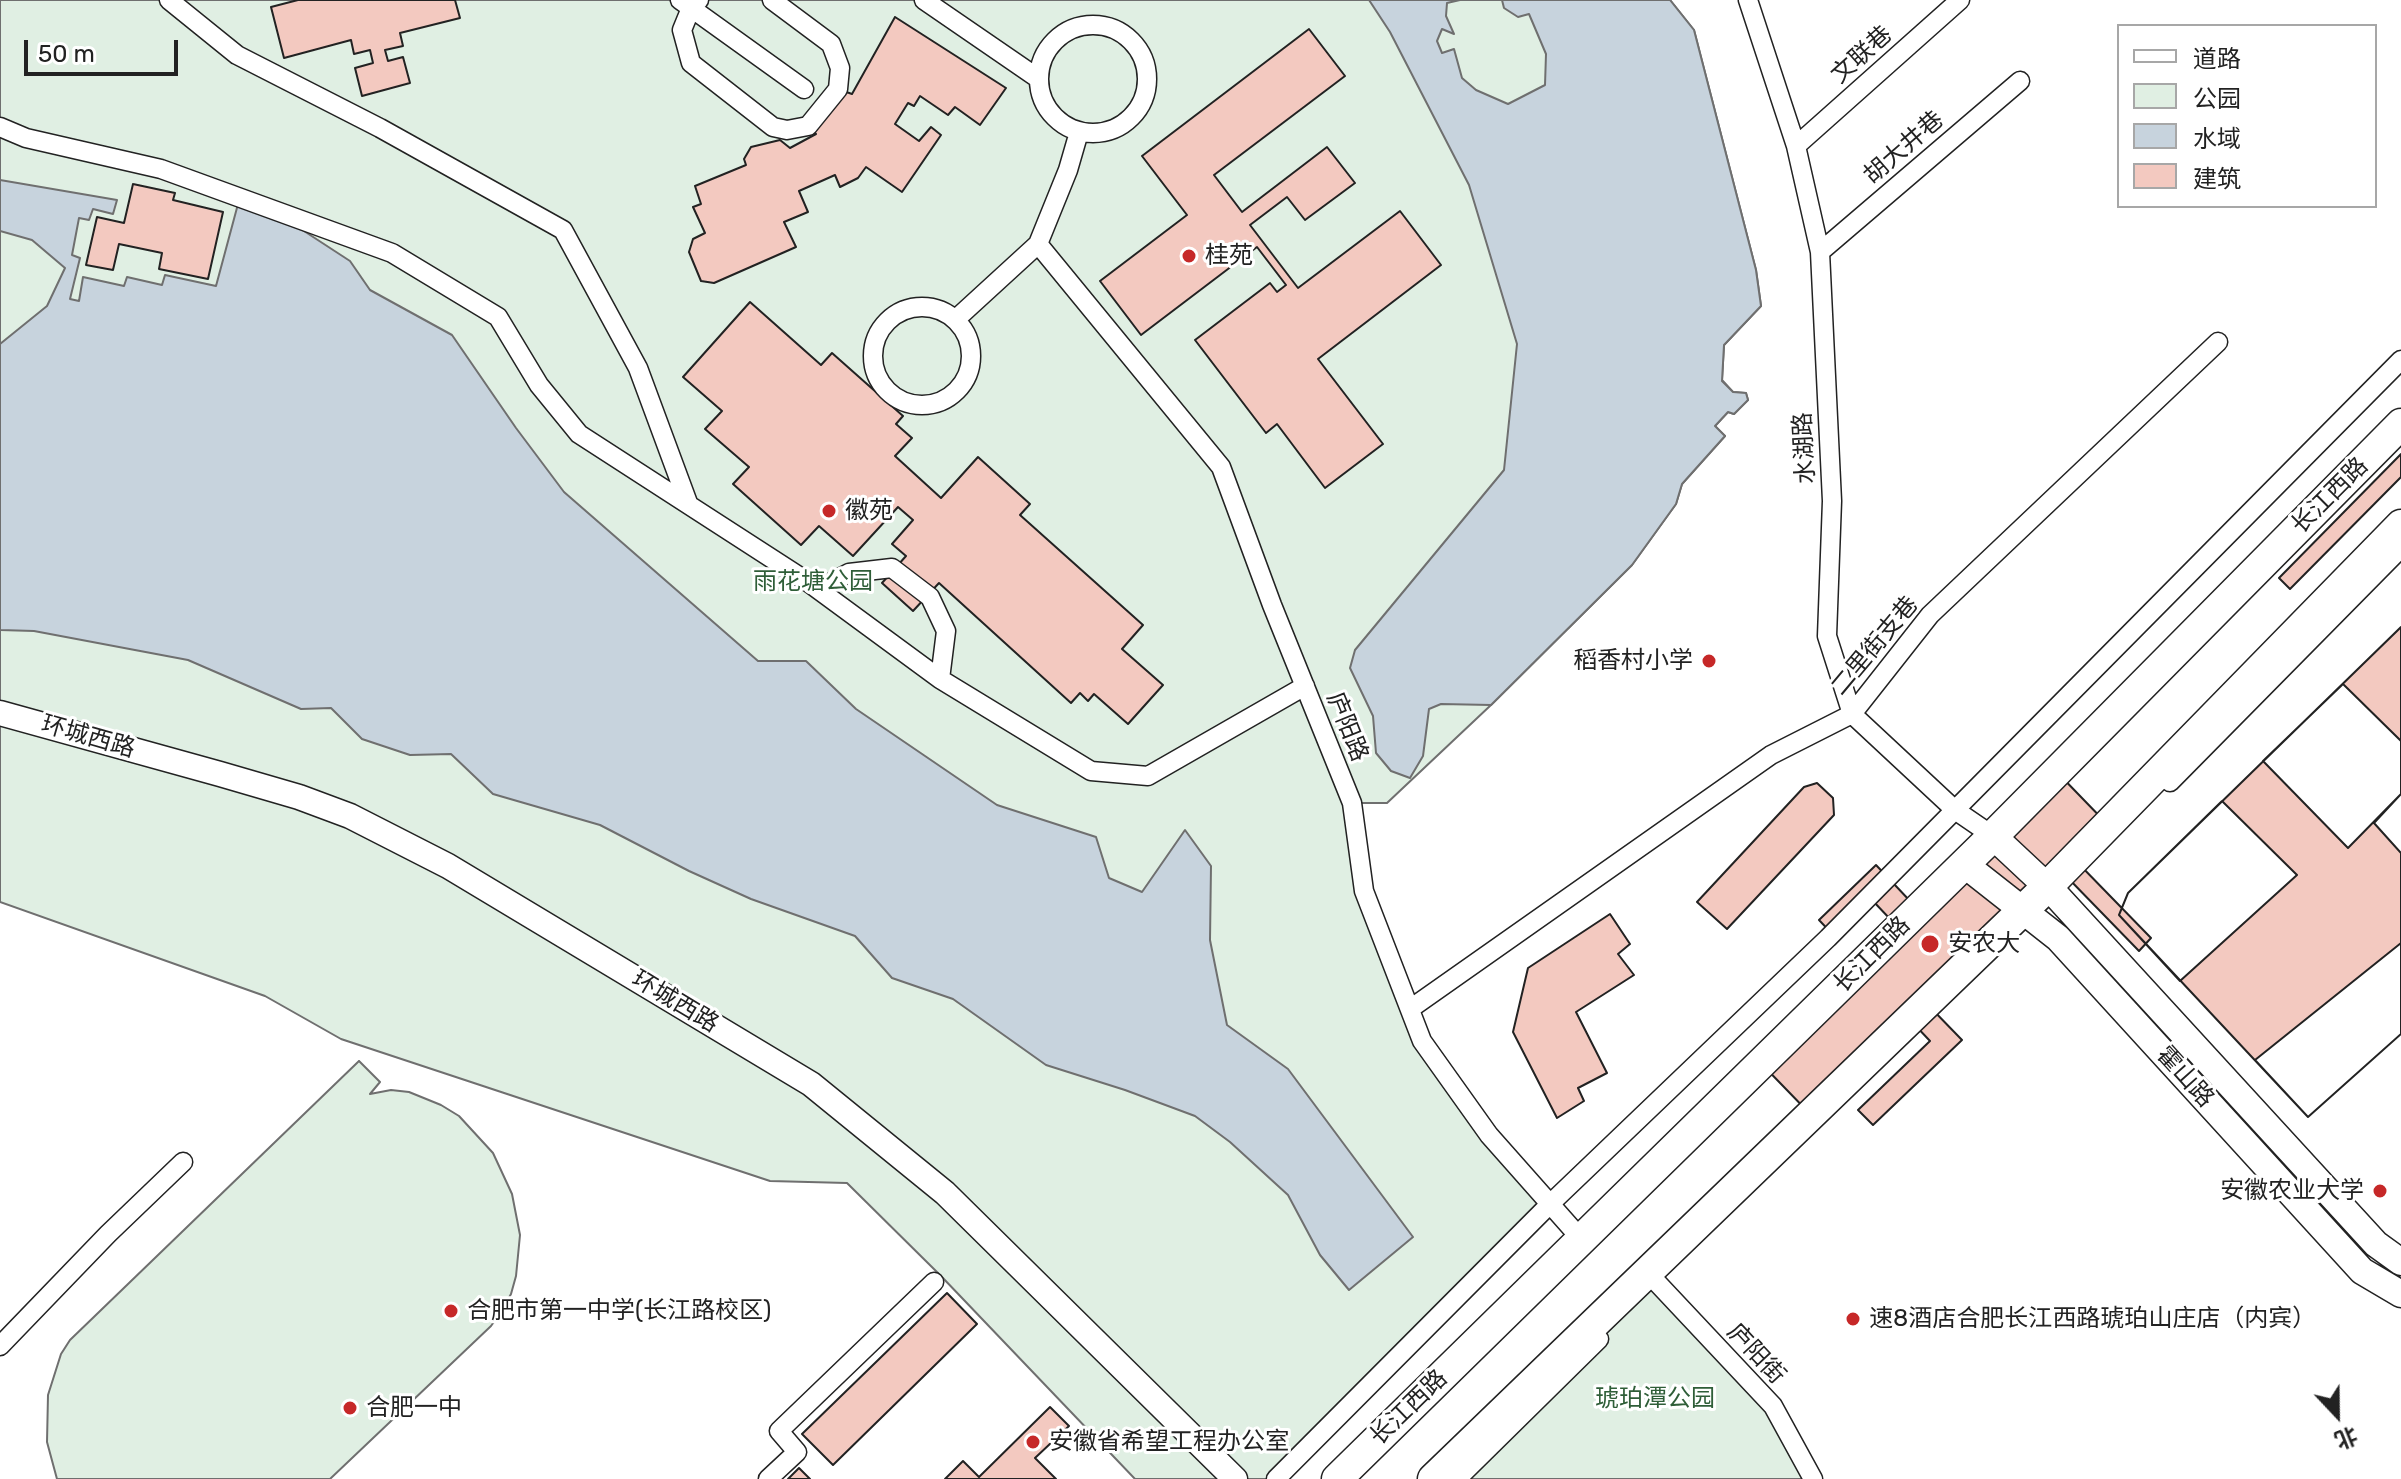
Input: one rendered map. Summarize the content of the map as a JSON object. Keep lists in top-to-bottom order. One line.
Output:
{"streets":{"highway":["长江西路"],"main road":["霍山路"],"street":["文联巷","胡大井巷","水湖路","二里街支巷","庐阳路","环城西路","庐阳街"]},"crossings":[["文联巷","水湖路"],["胡大井巷","水湖路"],["水湖路","长江西路"],["水湖路","二里街支巷"],["水湖路","霍山路"],["长江西路","庐阳路"],["长江西路","霍山路"],["二里街支巷","庐阳路"]],"parks":["雨花塘公园","琥珀潭公园"],"places":["桂苑","徽苑","稻香村小学","安农大","安徽农业大学","合肥市第一中学(长江路校区)","速8酒店合肥长江西路琥珀山庄店（内宾）","合肥一中","安徽省希望工程办公室"],"legend":["道路","公园","水域","建筑"],"scale_bar":"50 m","north":"bottom"}
